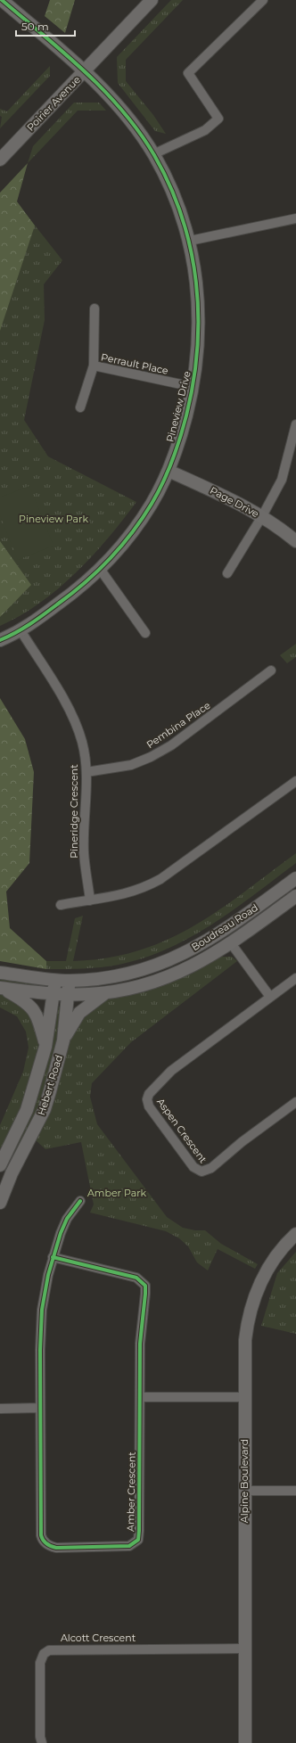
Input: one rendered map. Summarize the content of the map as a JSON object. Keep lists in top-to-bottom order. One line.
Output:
{"streets":{"street":["Poirier Avenue","Perrault Place","Pineview Drive","Page Drive","Pembina Place","Pineridge Crescent","Boudreau Road","Hebert Road","Aspen Crescent","Alpine Boulevard","Amber Crescent","Alcott Crescent"]},"crossings":[["Poirier Avenue","Pineview Drive"],["Perrault Place","Pineview Drive"],["Pineview Drive","Page Drive"],["Pineview Drive","Pineridge Crescent"],["Pembina Place","Pineridge Crescent"],["Boudreau Road","Hebert Road"],["Alpine Boulevard","Alcott Crescent"]],"parks":["Pineview Park","Amber Park"],"scale_bar":"50 m"}
